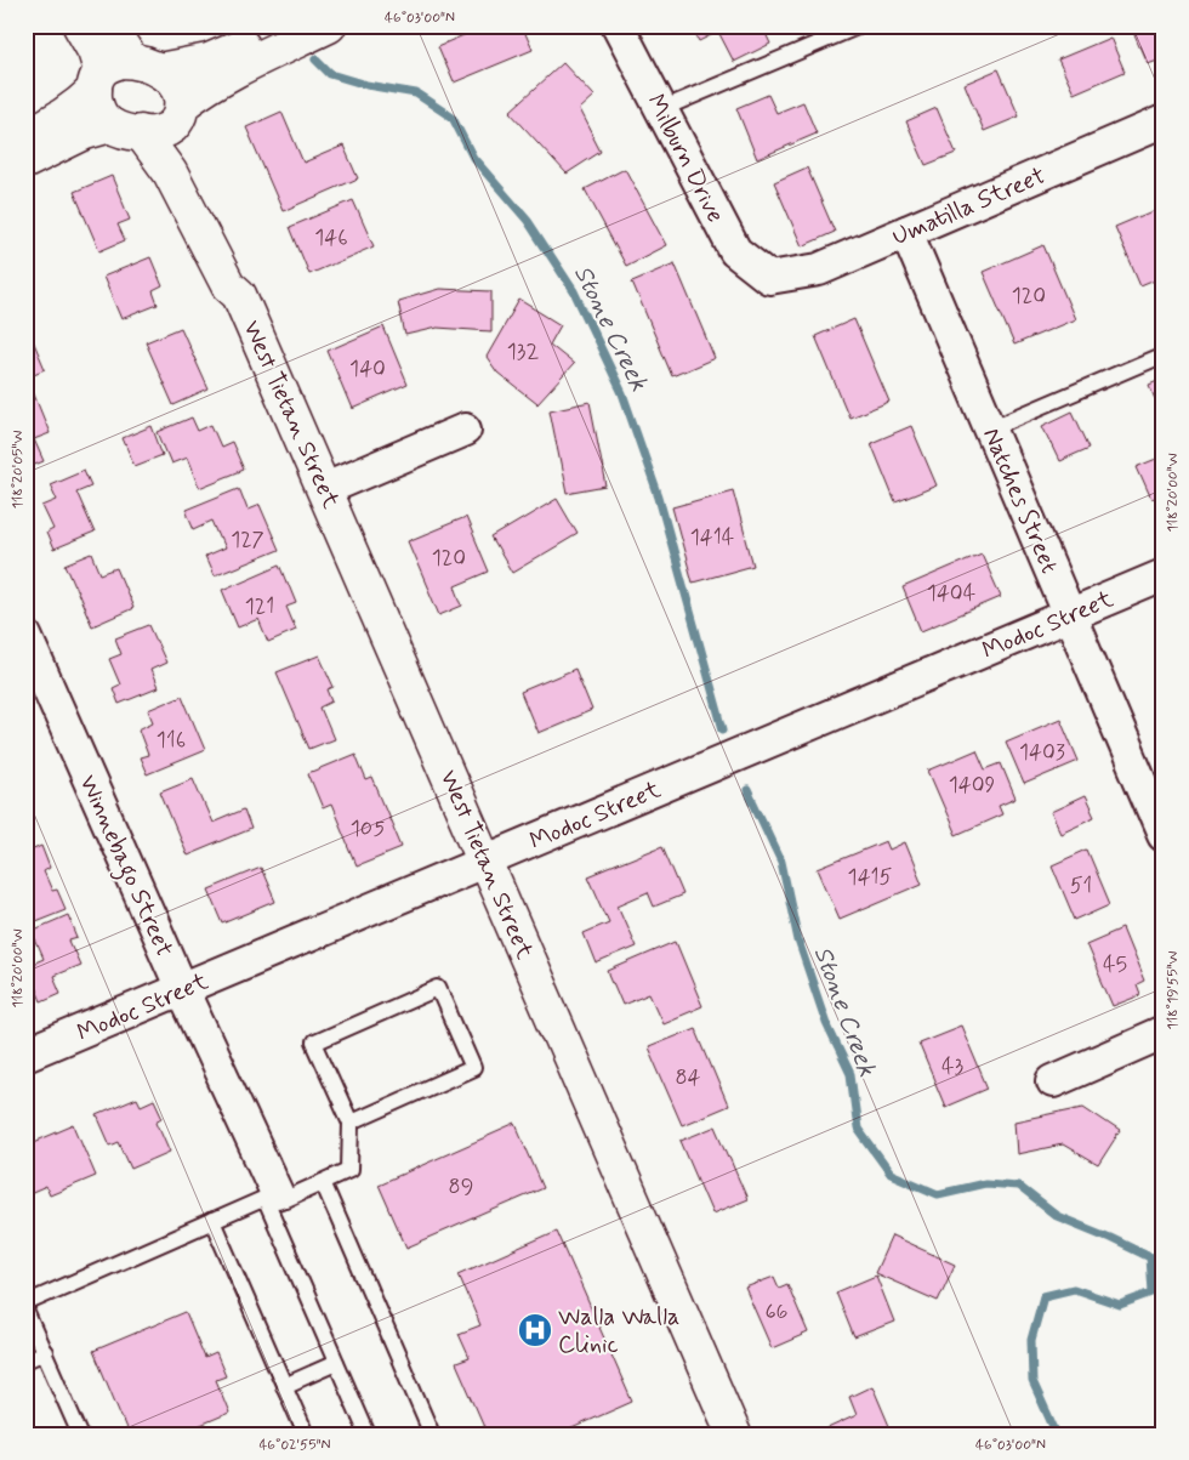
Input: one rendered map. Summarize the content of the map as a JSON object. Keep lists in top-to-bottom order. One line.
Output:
{"streets":{"main road":["West Tietan Street"],"street":["Milburn Drive","Umatilla Street","Natches Street","Modoc Street","Winnebago Street"]},"crossings":[["Milburn Drive","Umatilla Street"],["Umatilla Street","Natches Street"],["West Tietan Street","Modoc Street"],["Natches Street","Modoc Street"],["Modoc Street","Winnebago Street"]],"water":["Stone Creek"],"places":{"hospital":["Walla Walla Clinic"]},"house_numbers":["146","120","132","140","1414","127","120","1404","121","116","1403","1409","105","1415","51","45","43","84","89","66"],"coordinates":["46°03'00\"N","118°20'05\"W","118°20'00\"W","118°19'55\"W","46°02'55\"N"]}
